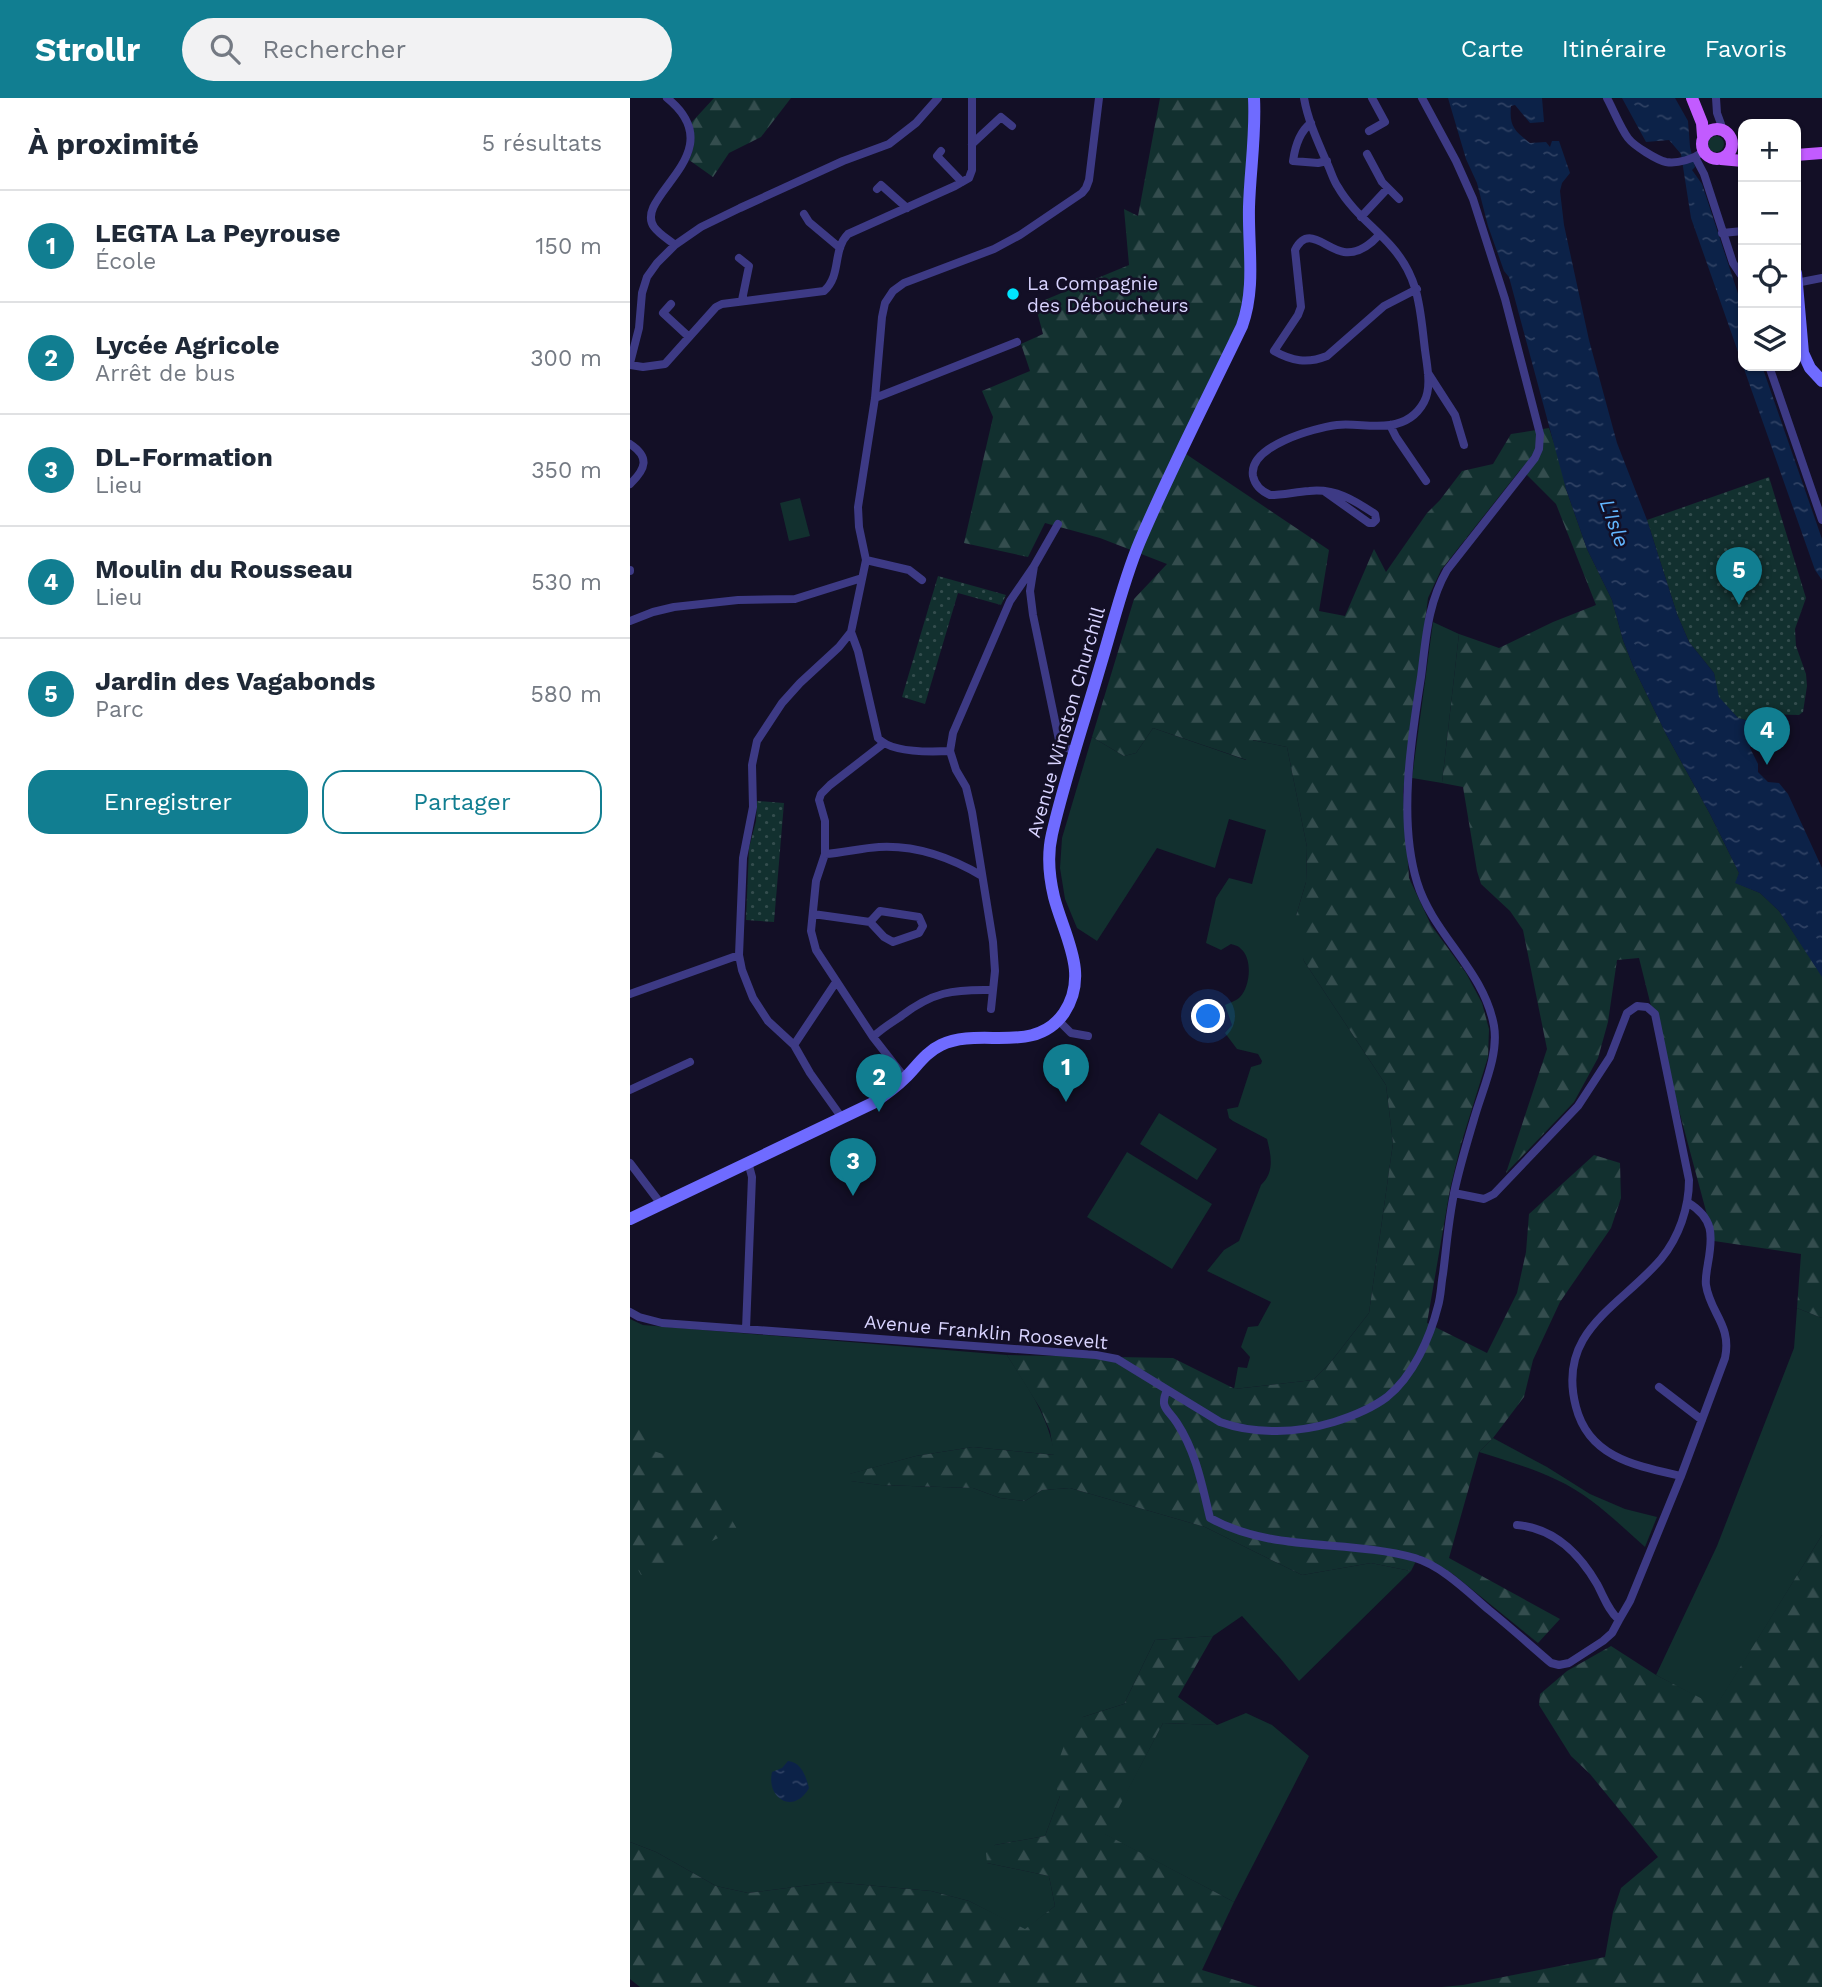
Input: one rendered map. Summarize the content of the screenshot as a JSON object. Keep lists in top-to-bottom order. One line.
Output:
{"streets":{"main road":["Avenue Winston Churchill"],"street":["Avenue Franklin Roosevelt"]},"water":["L'Isle"],"places":["La Compagnie des Déboucheurs"],"page":{"header":"Strollr","search":"Rechercher","nav":["Carte","Itinéraire","Favoris"],"heading":["À proximité","5 résultats"],"map_buttons":["+","−"],"list":[{"mark":"1","name":"LEGTA La Peyrouse","note":"École","value":"150 m"},{"mark":"2","name":"Lycée Agricole","note":"Arrêt de bus","value":"300 m"},{"mark":"3","name":"DL-Formation","note":"Lieu","value":"350 m"},{"mark":"4","name":"Moulin du Rousseau","note":"Lieu","value":"530 m"},{"mark":"5","name":"Jardin des Vagabonds","note":"Parc","value":"580 m"}],"pins":["5","4","1","2","3"],"buttons":["Enregistrer","Partager"]}}
